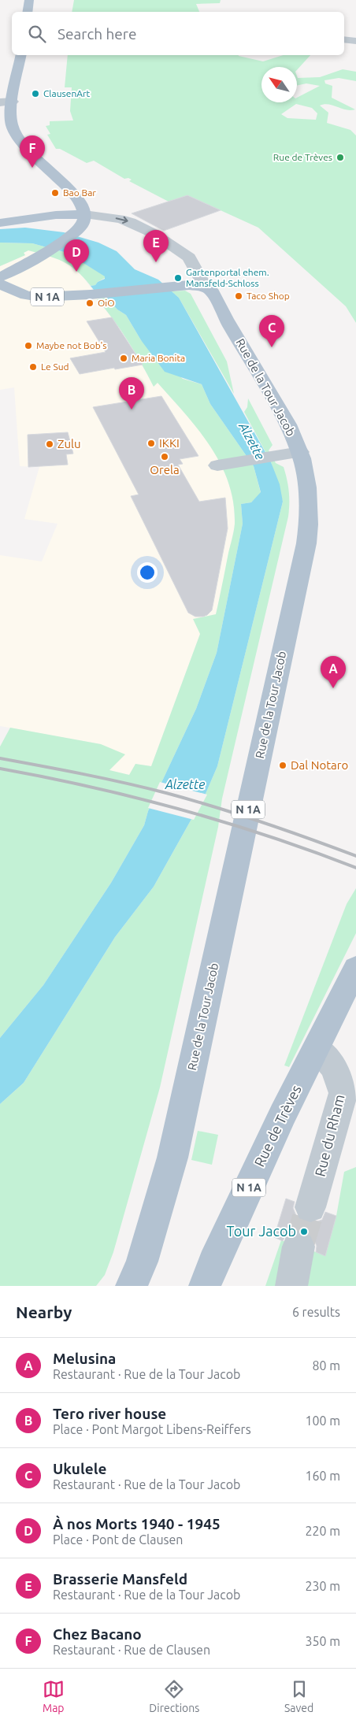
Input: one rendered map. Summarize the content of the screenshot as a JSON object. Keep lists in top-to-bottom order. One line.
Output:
{"streets":{"main road":["N 1A","Rue de la Tour Jacob","Rue de Trèves"],"street":["Rue du Rham"]},"crossings":[["N 1A","Rue de la Tour Jacob"],["Rue de Trèves","Rue du Rham"]],"water":["Alzette"],"places":["ClausenArt","Rue de Trèves","Bao Bar","Gartenportal ehem. Mansfeld-Schloss","Taco Shop","OiO","Maybe not Bob's","Maria Bonita","Le Sud","IKKI","Zulu","Orela","Dal Notaro","Tour Jacob"],"north":"top left","page":{"search":"Search here","pins":["F","E","D","C","B","A"],"heading":["Nearby","6 results"],"list":[{"mark":"A","name":"Melusina","note":"Restaurant · Rue de la Tour Jacob","value":"80 m"},{"mark":"B","name":"Tero river house","note":"Place · Pont Margot Libens-Reiffers","value":"100 m"},{"mark":"C","name":"Ukulele","note":"Restaurant · Rue de la Tour Jacob","value":"160 m"},{"mark":"D","name":"À nos Morts 1940 - 1945","note":"Place · Pont de Clausen","value":"220 m"},{"mark":"E","name":"Brasserie Mansfeld","note":"Restaurant · Rue de la Tour Jacob","value":"230 m"},{"mark":"F","name":"Chez Bacano","note":"Restaurant · Rue de Clausen","value":"350 m"}],"nav":["Map","Directions","Saved"]}}
